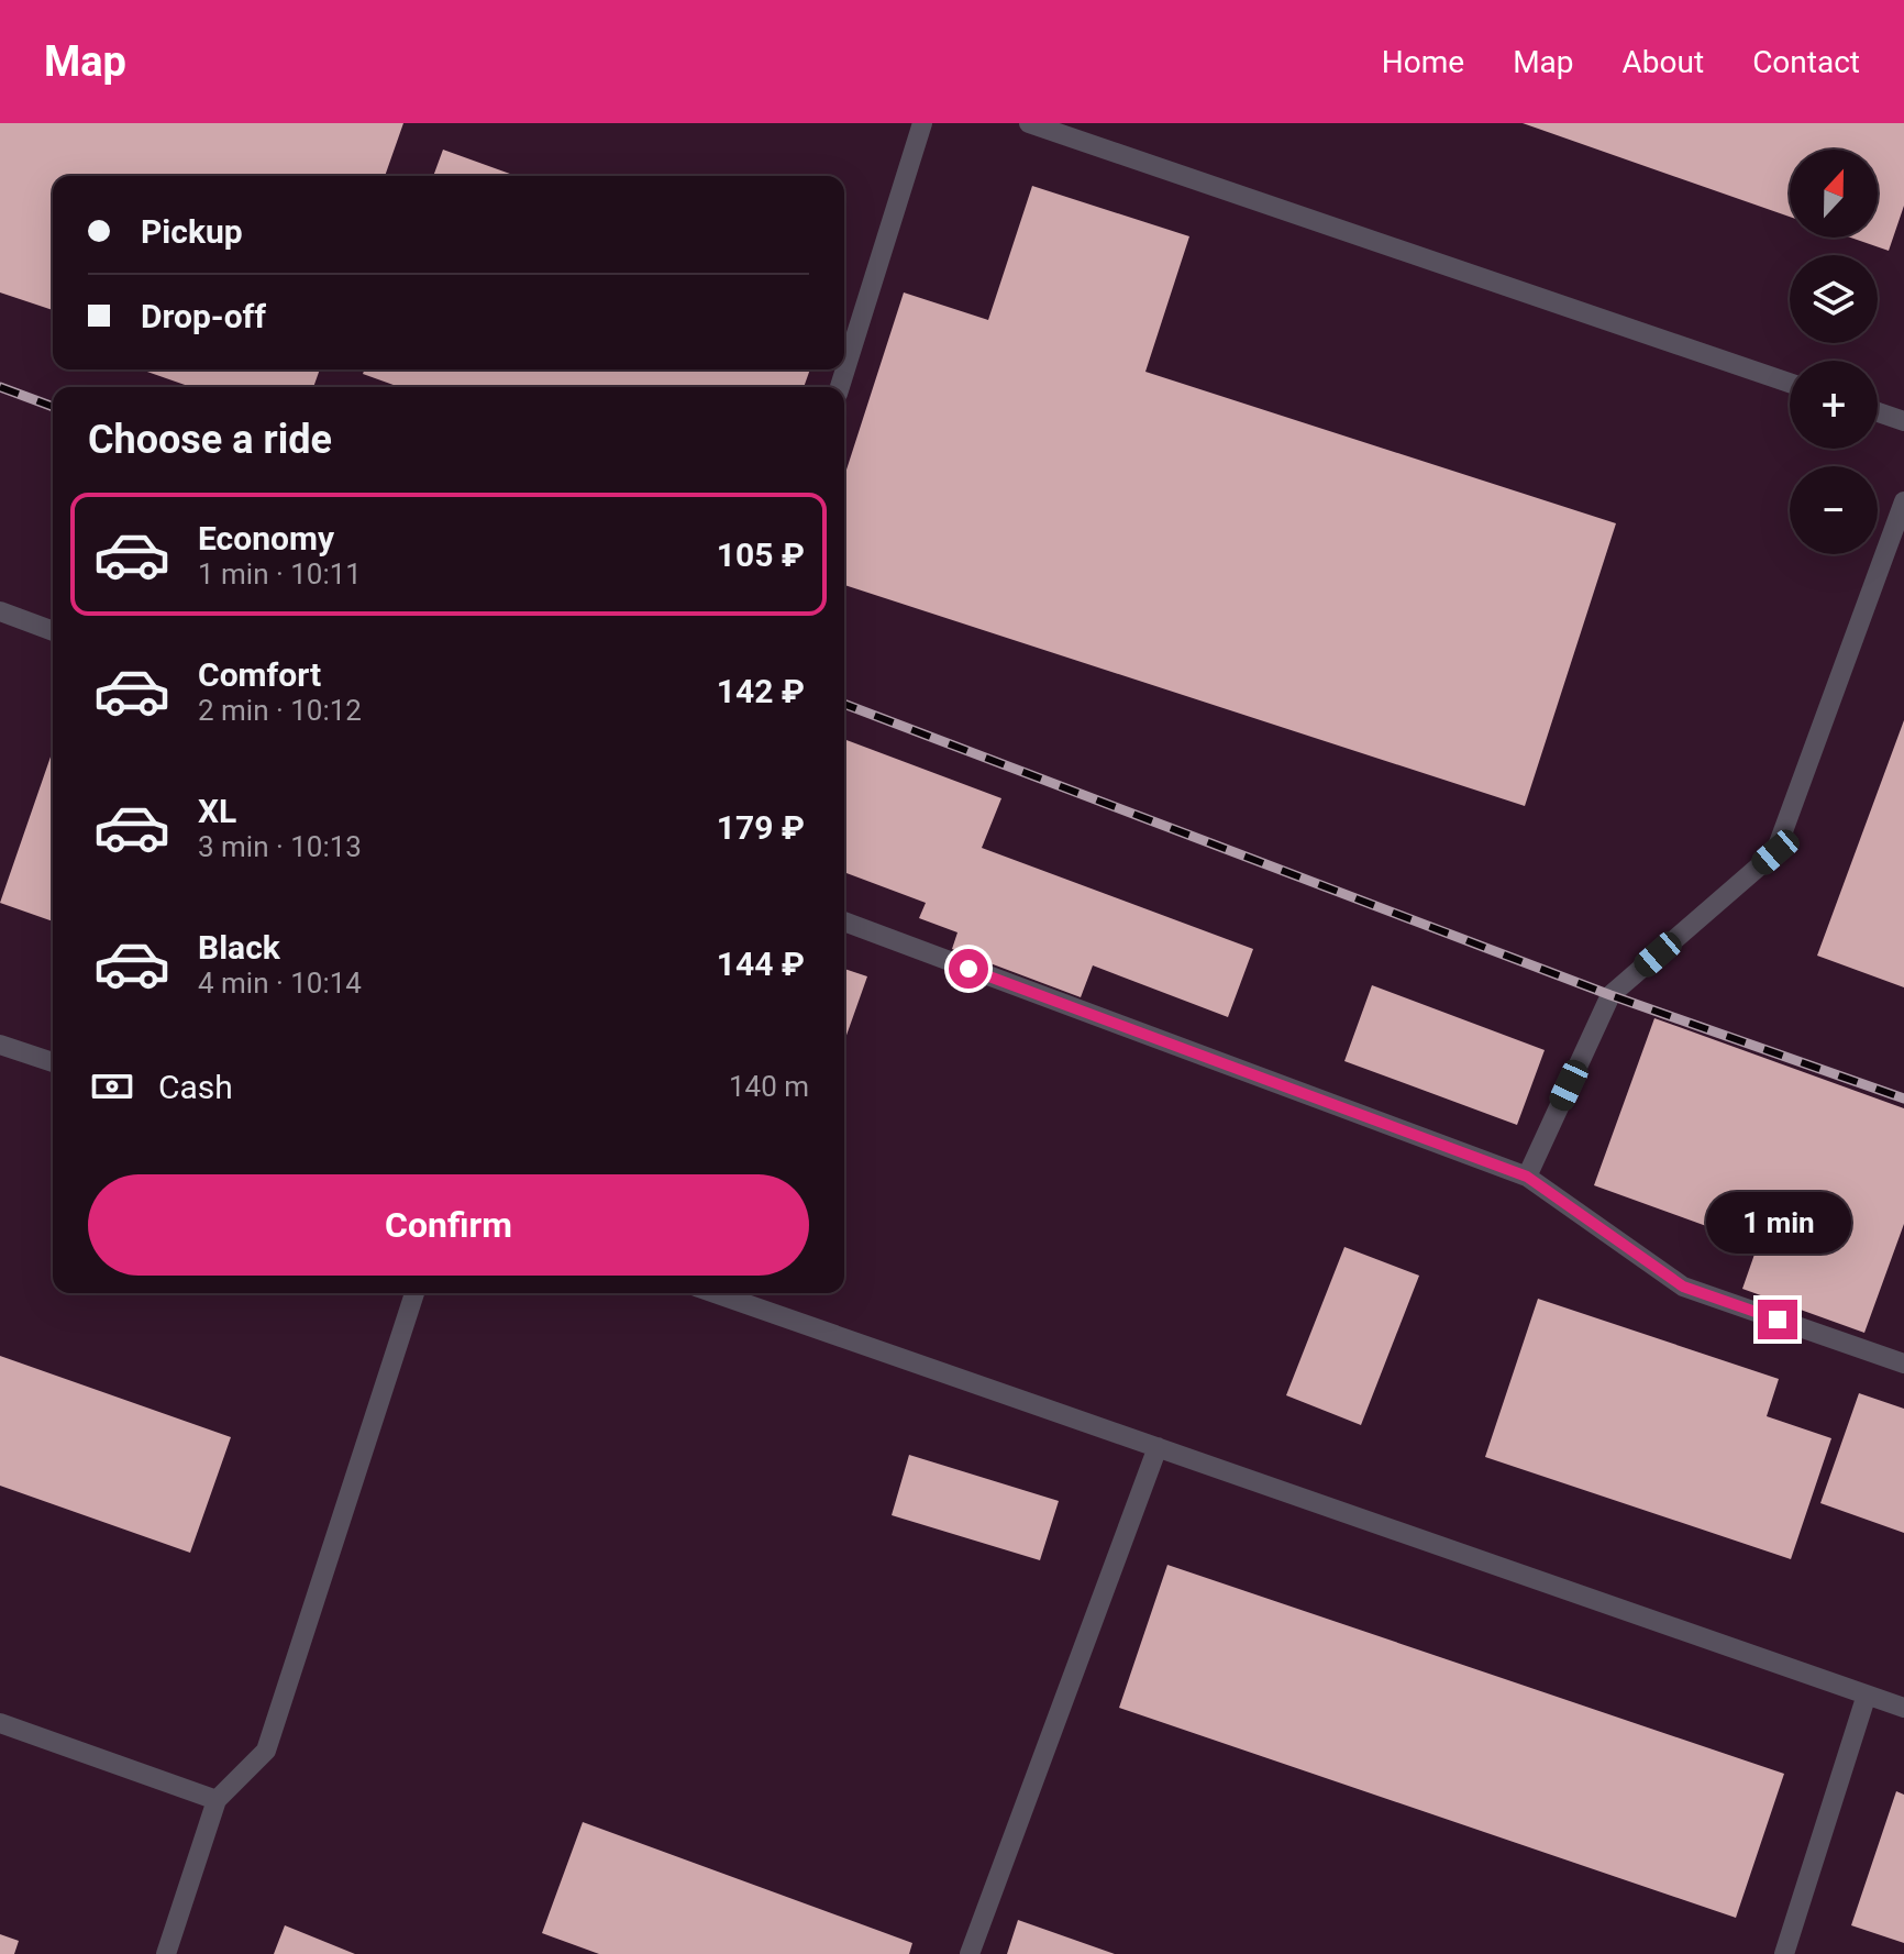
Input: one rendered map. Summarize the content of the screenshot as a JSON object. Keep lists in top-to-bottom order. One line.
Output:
{"north":"top","page":{"header":"Map","nav":["Home","Map","About","Contact"],"map_buttons":["+","−"],"banner":["Pickup","Drop-off"],"heading":"Choose a ride","list":[{"name":"Economy","note":"1 min · 10:11","value":"105 ₽"},{"name":"Comfort","note":"2 min · 10:12","value":"142 ₽"},{"name":"XL","note":"3 min · 10:13","value":"179 ₽"},{"name":"Black","note":"4 min · 10:14","value":"144 ₽"}],"pay":["Cash","140 m"],"buttons":"Confirm","bubble":"1 min"}}
